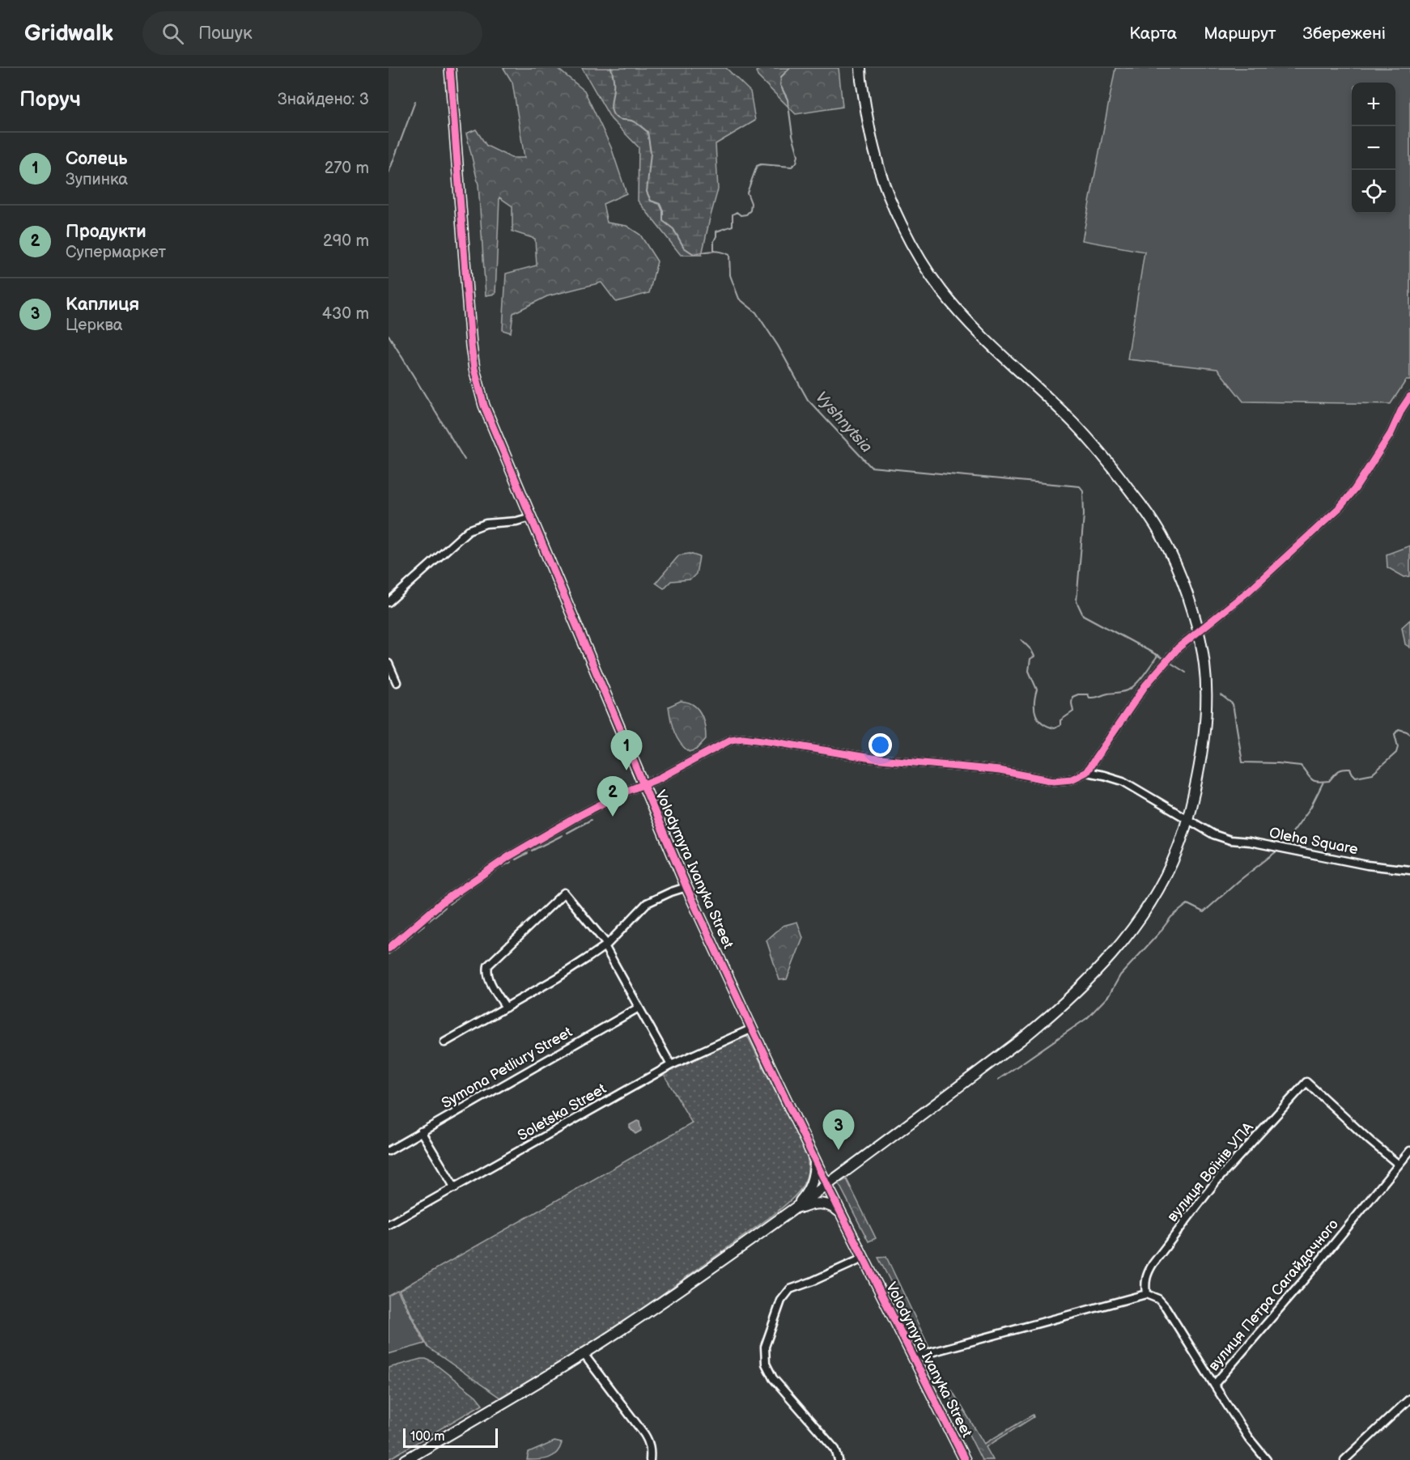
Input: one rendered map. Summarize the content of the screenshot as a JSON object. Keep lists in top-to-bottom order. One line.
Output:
{"streets":{"main road":["Volodymyra Ivanyka Street"],"street":["Oleha Square","Symona Petliury Street","Soletska Street","вулиця Воїнів УПА","вулиця Петра Сагайдачного"]},"crossings":[["Volodymyra Ivanyka Street","Soletska Street"],["вулиця Воїнів УПА","вулиця Петра Сагайдачного"]],"water":["Vyshnytsia"],"scale_bar":"100 m","page":{"header":"Gridwalk","search":"Пошук","nav":["Карта","Маршрут","Збережені"],"heading":["Поруч","Знайдено: 3"],"map_buttons":["+","−"],"list":[{"mark":"1","name":"Солець","note":"Зупинка","value":"270 m"},{"mark":"2","name":"Продукти","note":"Супермаркет","value":"290 m"},{"mark":"3","name":"Каплиця","note":"Церква","value":"430 m"}],"pins":["1","2","3"],"scale":"100 m"}}
